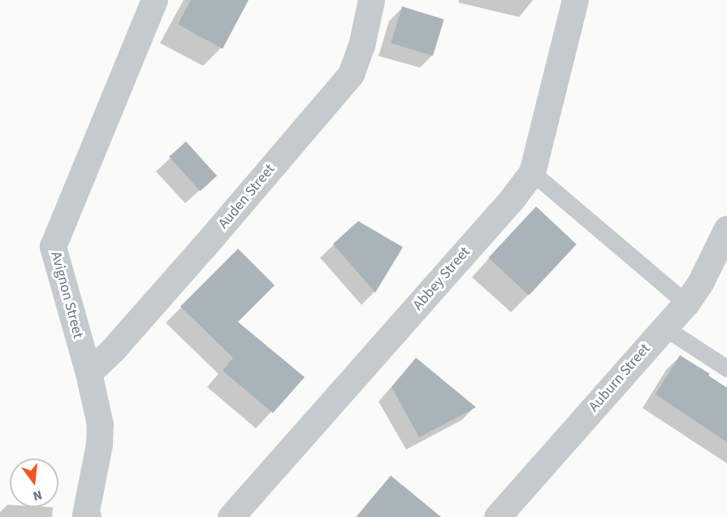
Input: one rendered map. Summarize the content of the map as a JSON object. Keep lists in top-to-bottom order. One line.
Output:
{"streets":{"street":["Auden Street","Abbey Street","Avignon Street","Auburn Street"]},"crossings":[["Auden Street","Avignon Street"]],"north":"bottom"}
